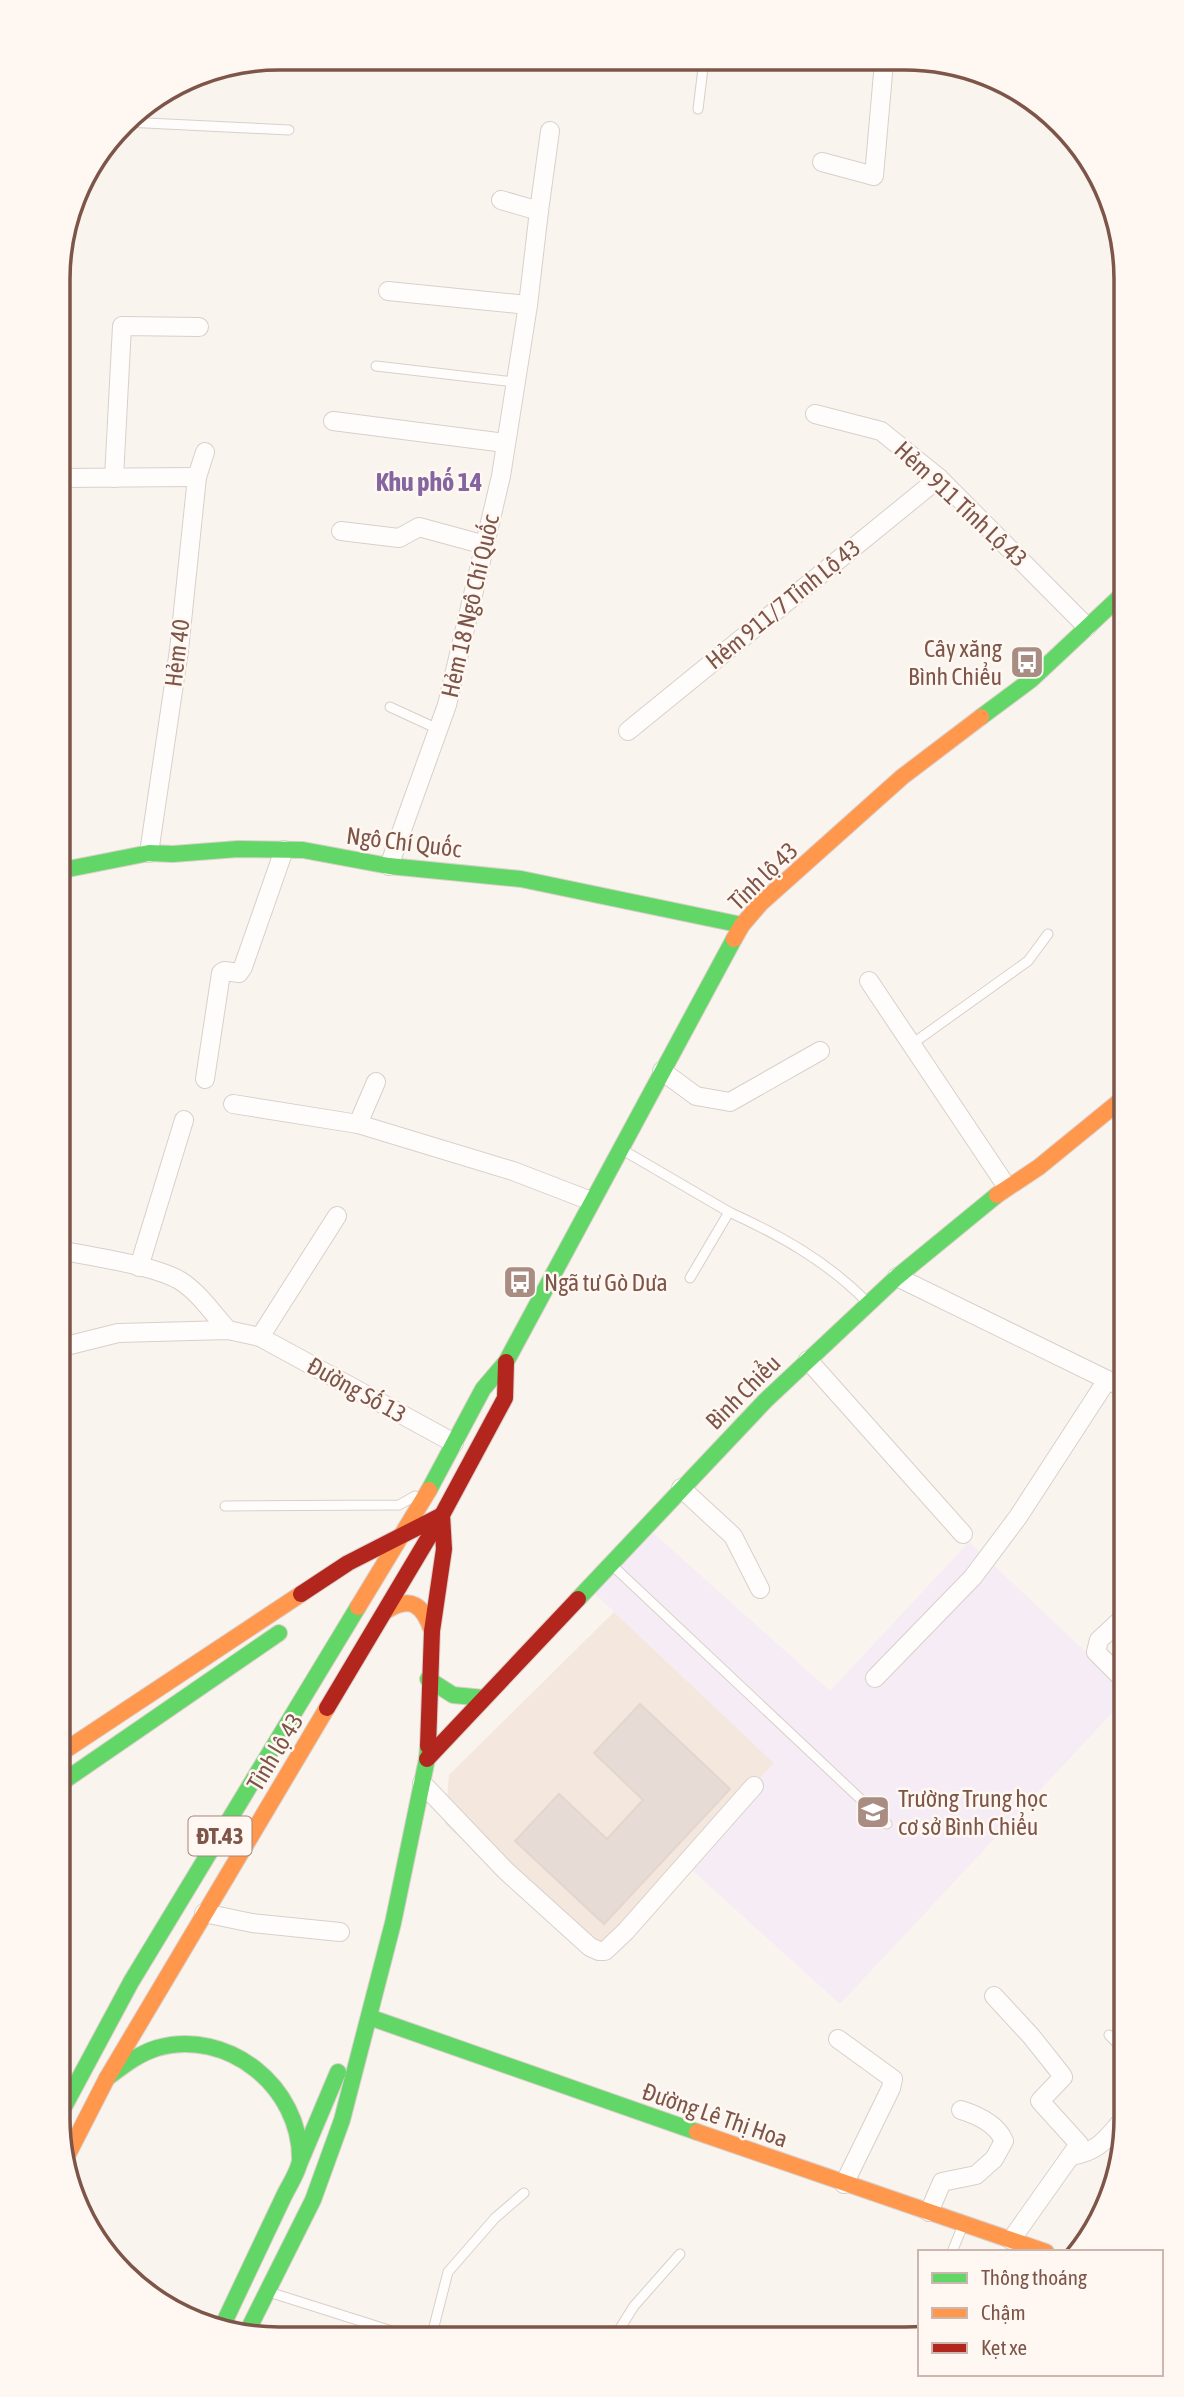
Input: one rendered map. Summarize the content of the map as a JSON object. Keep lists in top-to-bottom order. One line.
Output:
{"streets":{"main road":["Ngô Chí Quốc","Tỉnh lộ 43","Bình Chiểu","ĐT.43","Đường Lê Thị Hoa"],"street":["Hẻm 911 Tỉnh Lộ 43","Hẻm 911/7 Tỉnh Lộ 43","Hẻm 18 Ngô Chí Quốc","Hẻm 40","Đường Số 13"]},"crossings":[["Hẻm 911 Tỉnh Lộ 43","Hẻm 911/7 Tỉnh Lộ 43"],["Hẻm 911 Tỉnh Lộ 43","Tỉnh lộ 43"],["Hẻm 18 Ngô Chí Quốc","Ngô Chí Quốc"],["Hẻm 40","Ngô Chí Quốc"],["Ngô Chí Quốc","Tỉnh lộ 43"],["Tỉnh lộ 43","Đường Số 13"]],"districts":["Khu phố 14"],"places":{"bus stop":["Cây xăng Bình Chiểu","Ngã tư Gò Dưa"],"school or university":["Trường Trung học cơ sở Bình Chiểu"]},"legend":["Thông thoáng","Chậm","Kẹt xe"]}
